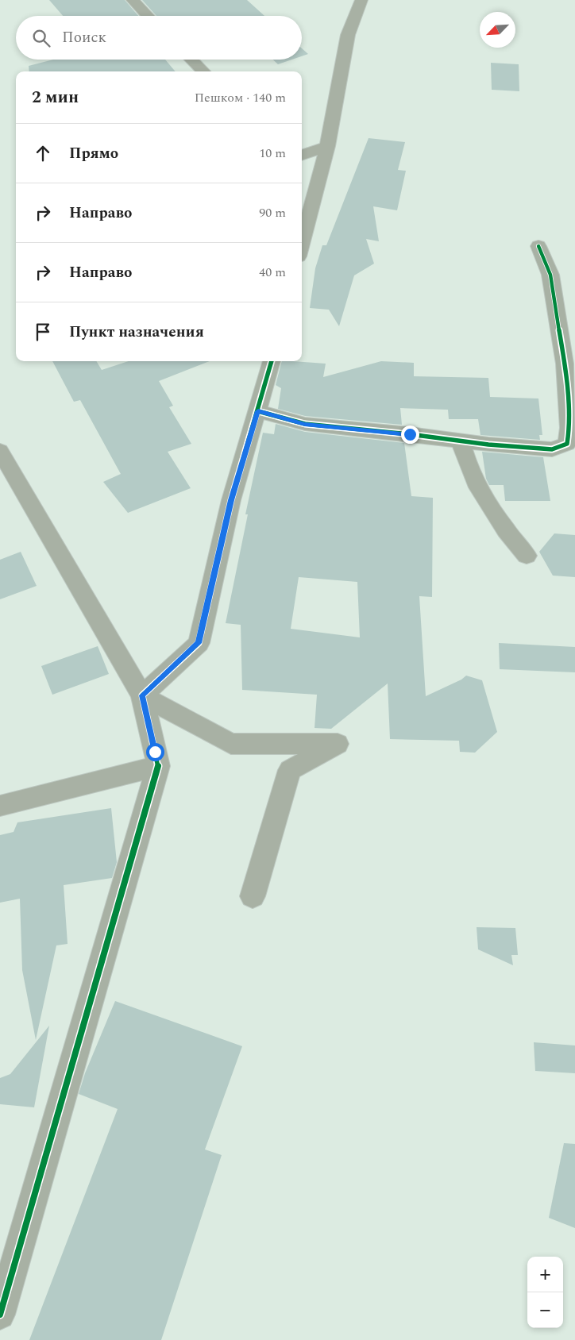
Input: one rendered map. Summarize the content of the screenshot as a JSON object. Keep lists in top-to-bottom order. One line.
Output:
{"north":"bottom left","page":{"search":"Поиск","heading":["2 мин","Пешком · 140 m"],"list":[["Прямо","10 m"],["Направо","90 m"],["Направо","40 m"],"Пункт назначения"],"map_buttons":["+","−"]}}
